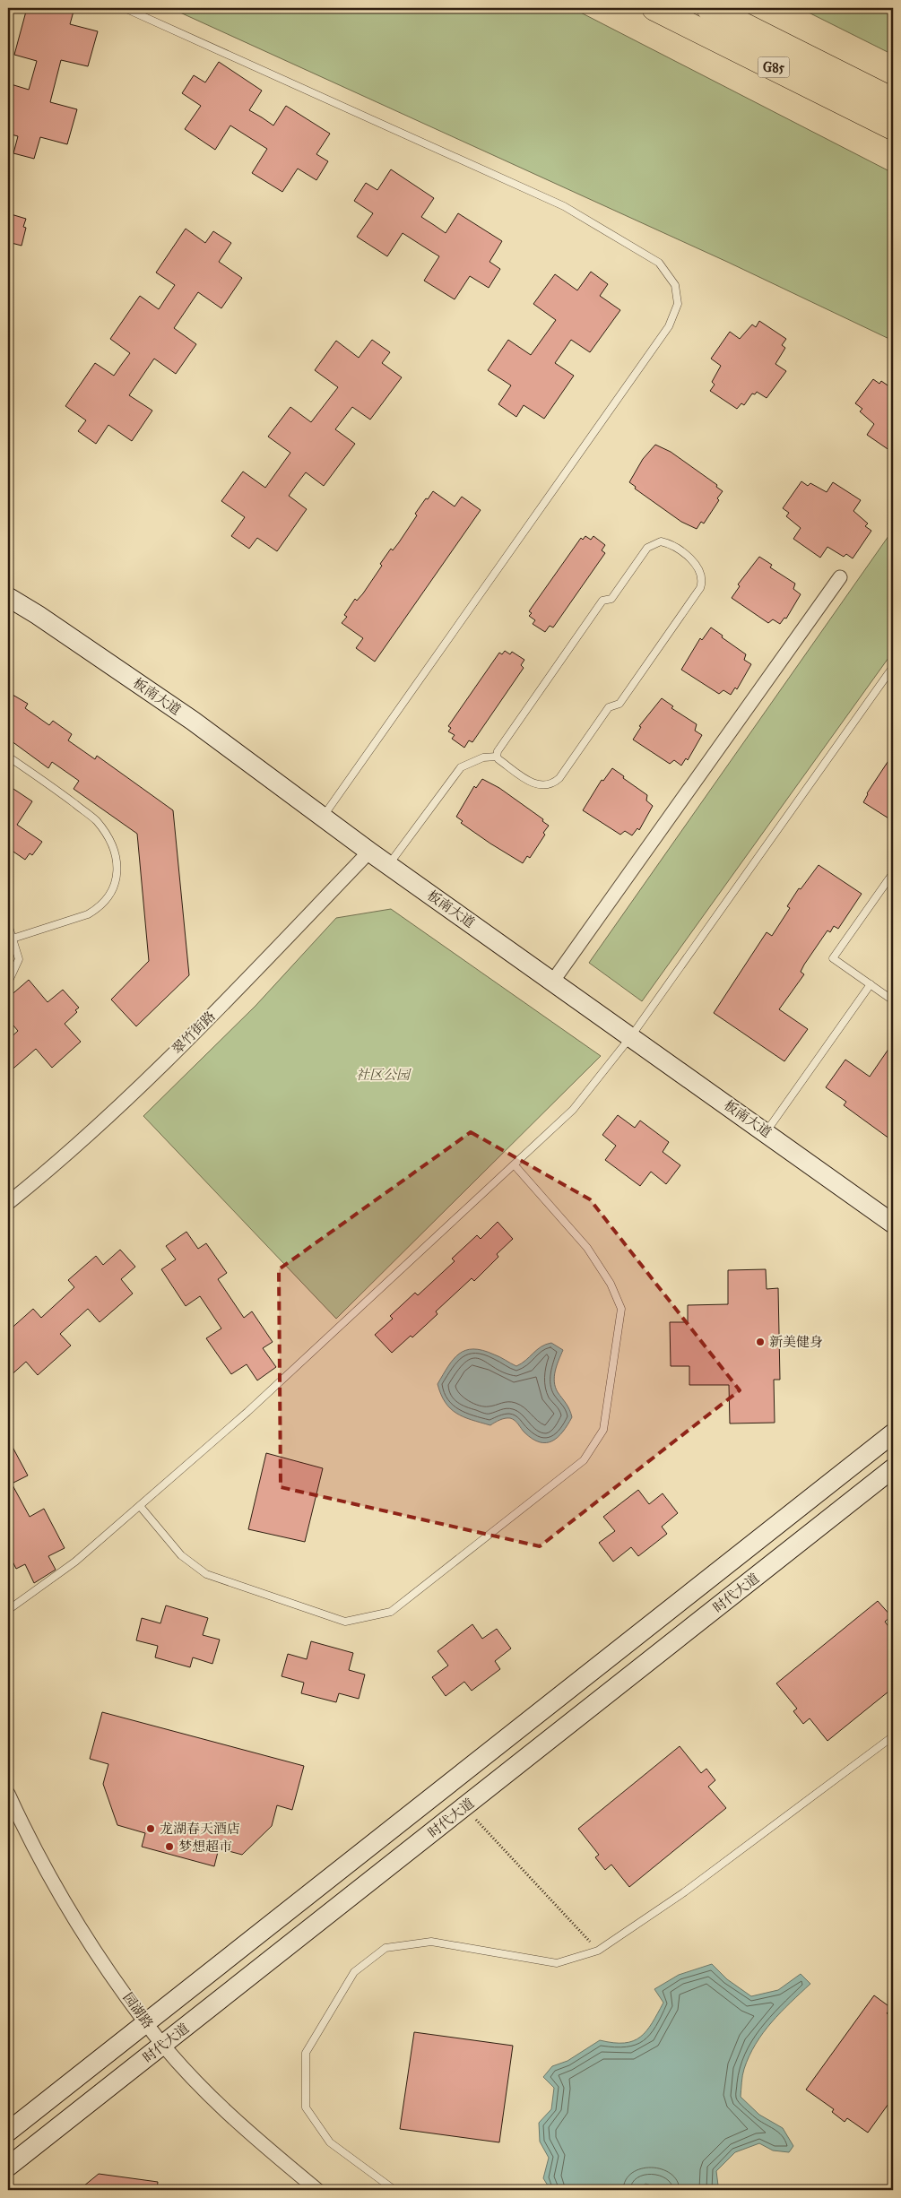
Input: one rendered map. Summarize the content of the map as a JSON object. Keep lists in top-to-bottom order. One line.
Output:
{"streets":{"highway":["G85"],"main road":["板南大道","时代大道"],"street":["翠竹街路","园湖路"]},"crossings":[["板南大道","翠竹街路"],["时代大道","园湖路"]],"parks":["社区公园"],"places":["新美健身","龙湖春天酒店","梦想超市"]}
